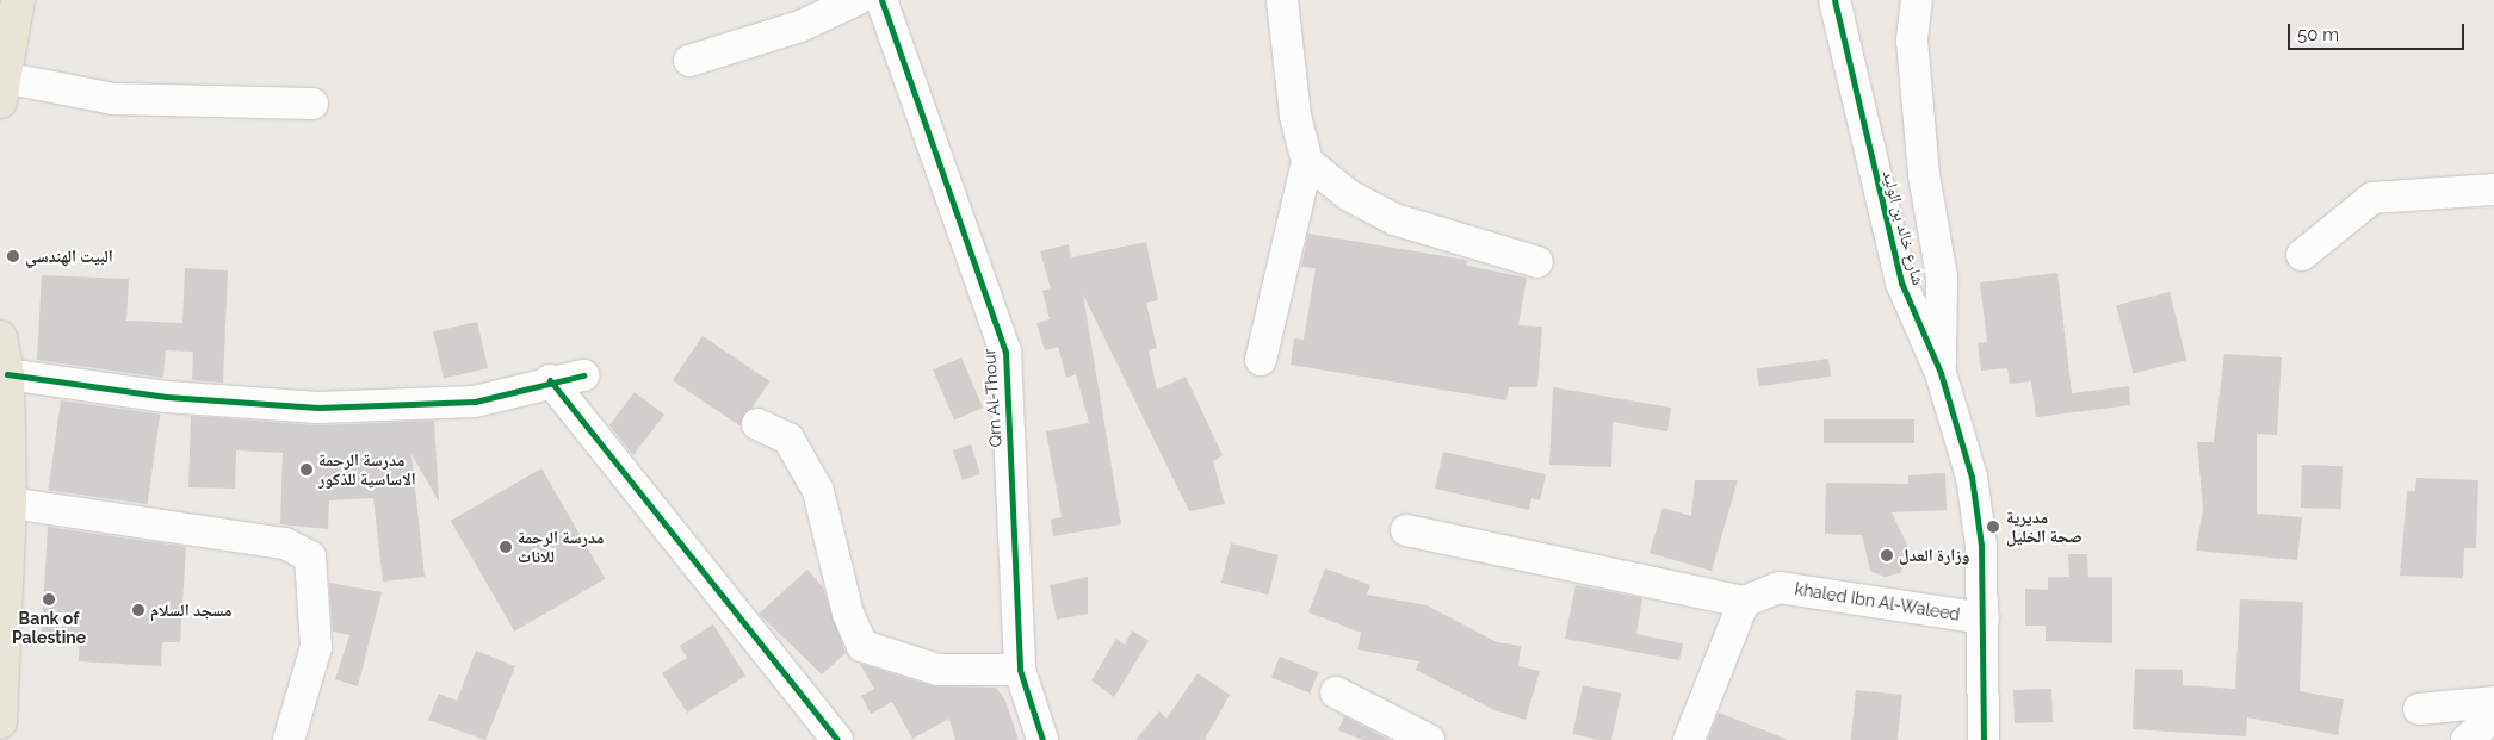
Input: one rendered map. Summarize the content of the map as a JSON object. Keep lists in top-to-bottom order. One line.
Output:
{"streets":{"street":["شارع خالد بن الوليد","Qrn Al-Thour","khaled Ibn Al-Waleed"]},"crossings":[["شارع خالد بن الوليد","khaled Ibn Al-Waleed"]],"places":["البيت الهندسي","مدرسة الرحمة الاساسية للذكور","مديرية صحة الخليل","مدرسة الرحمة للاناث","وزارة العدل","Bank of Palestine","مسجد السلام"],"scale_bar":"50 m"}
